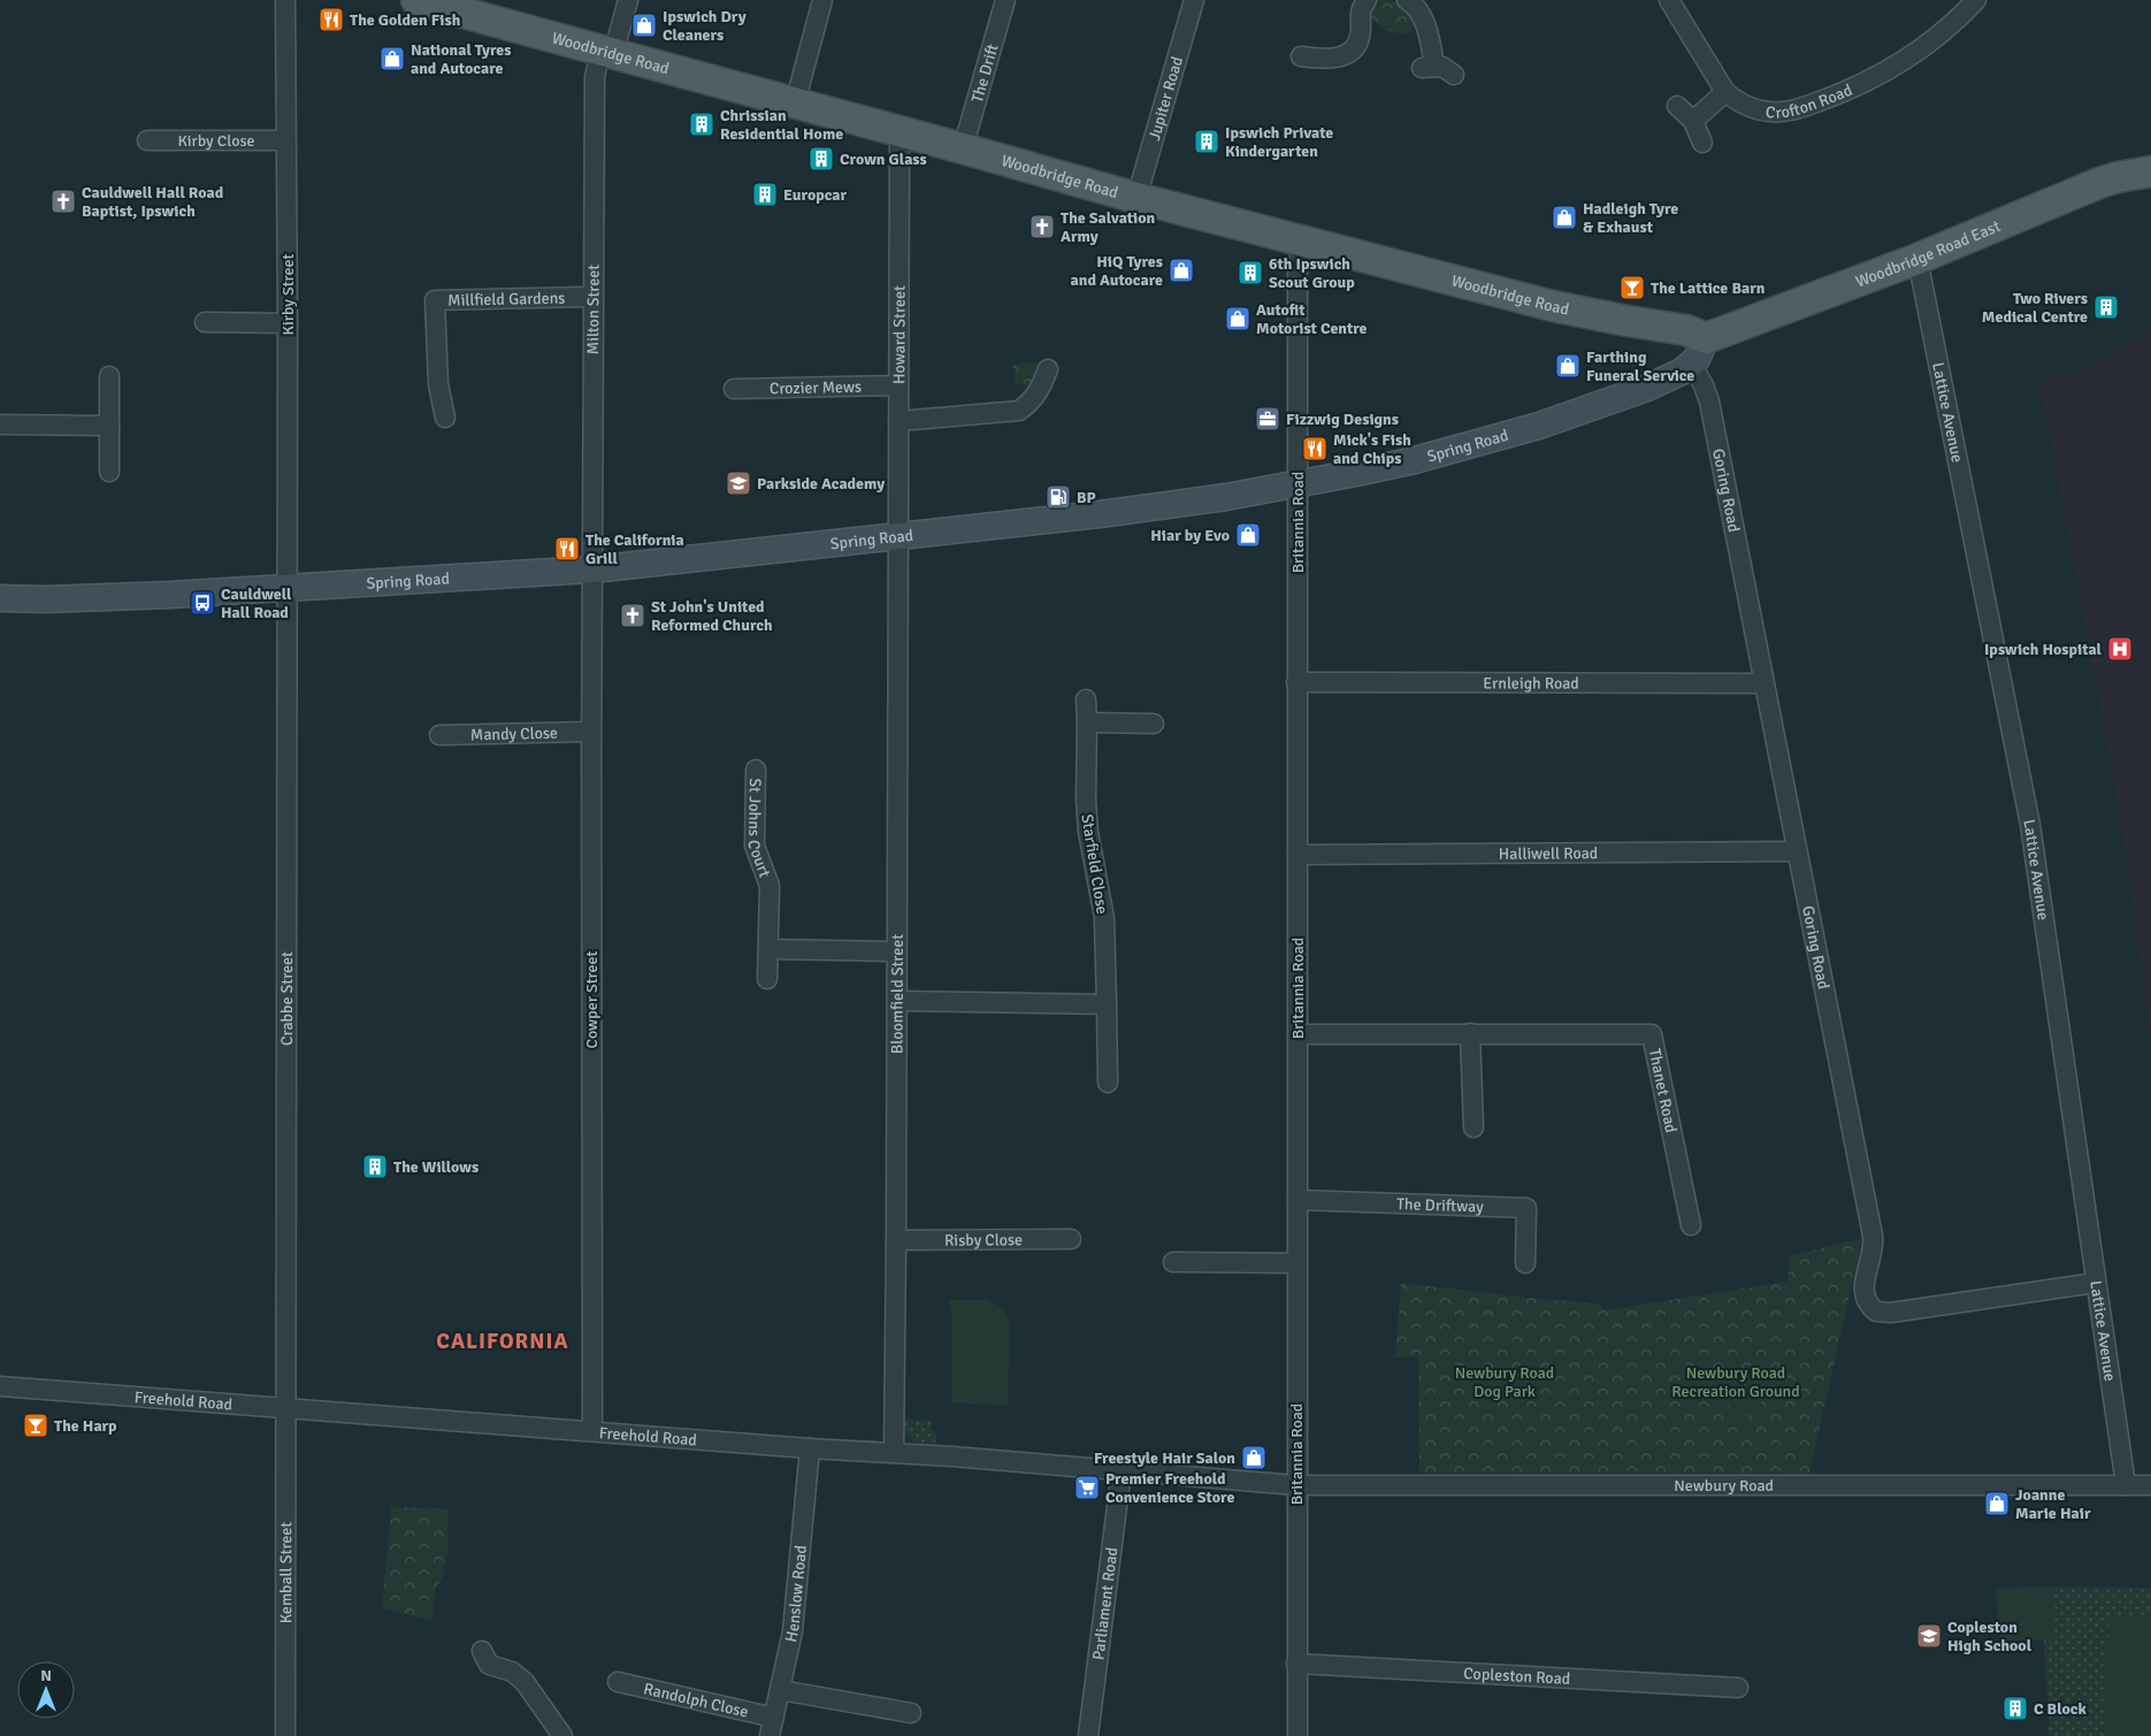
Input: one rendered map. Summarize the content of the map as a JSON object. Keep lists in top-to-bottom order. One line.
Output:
{"streets":{"main road":["Woodbridge Road","Woodbridge Road East"],"street":["The Drift","Crofton Road","Jupiter Road","Kirby Close","Kirby Street","Millfield Gardens","Milton Street","Howard Street","Crozier Mews","Lattice Avenue","Spring Road","Goring Road","Britannia Road","Ernleigh Road","Mandy Close","St Johns Court","Halliwell Road","Starfield Close","Bloomfield Street","Crabbe Street","Cowper Street","Thanet Road","The Driftway","Risby Close","Freehold Road","Newbury Road","Kemball Street","Henslow Road","Parliament Road","Copleston Road","Randolph Close"]},"crossings":[["Woodbridge Road","The Drift"],["Woodbridge Road","Jupiter Road"],["Woodbridge Road","Woodbridge Road East"],["Woodbridge Road","Milton Street"],["Woodbridge Road","Howard Street"],["Woodbridge Road","Britannia Road"],["Kirby Close","Kirby Street"],["Woodbridge Road East","Lattice Avenue"],["Kirby Street","Spring Road"],["Kirby Street","Crabbe Street"],["Millfield Gardens","Milton Street"],["Milton Street","Spring Road"],["Milton Street","Cowper Street"],["Howard Street","Crozier Mews"],["Howard Street","Spring Road"],["Howard Street","Bloomfield Street"],["Lattice Avenue","Goring Road"],["Lattice Avenue","Newbury Road"],["Spring Road","Goring Road"],["Spring Road","Britannia Road"],["Spring Road","Bloomfield Street"],["Spring Road","Crabbe Street"],["Spring Road","Cowper Street"],["Goring Road","Ernleigh Road"],["Goring Road","Halliwell Road"],["Britannia Road","Ernleigh Road"],["Britannia Road","Halliwell Road"],["Britannia Road","Thanet Road"],["Britannia Road","The Driftway"],["Britannia Road","Freehold Road"],["Britannia Road","Newbury Road"],["Britannia Road","Copleston Road"],["Mandy Close","Cowper Street"],["Bloomfield Street","Risby Close"],["Bloomfield Street","Freehold Road"],["Crabbe Street","Freehold Road"],["Crabbe Street","Kemball Street"],["Cowper Street","Freehold Road"],["Freehold Road","Newbury Road"],["Freehold Road","Kemball Street"],["Freehold Road","Henslow Road"],["Freehold Road","Parliament Road"],["Henslow Road","Randolph Close"]],"districts":["CALIFORNIA"],"parks":["Newbury Road Dog Park","Newbury Road Recreation Ground"],"places":{"restaurant":["The Golden Fish","Mick's Fish and Chips","The California Grill"],"shop":["Ipswich Dry Cleaners","National Tyres and Autocare","Hadleigh Tyre & Exhaust","HiQ Tyres and Autocare","Autofit Motorist Centre","Farthing Funeral Service","Hiar by Evo","Freestyle Hair Salon","Joanne Marie Hair"],"building":["Chrissian Residential Home","Ipswich Private Kindergarten","Crown Glass","Europcar","6th Ipswich Scout Group","Two Rivers Medical Centre","The Willows","C Block"],"church":["Cauldwell Hall Road Baptist, Ipswich","The Salvation Army","St John's United Reformed Church"],"bar":["The Lattice Barn","The Harp"],"office":["Fizzwig Designs"],"school or university":["Parkside Academy","Copleston High School"],"fuel station":["BP"],"bus stop":["Cauldwell Hall Road"],"hospital":["Ipswich Hospital"],"supermarket":["Premier Freehold Convenience Store"]},"north":"top"}
